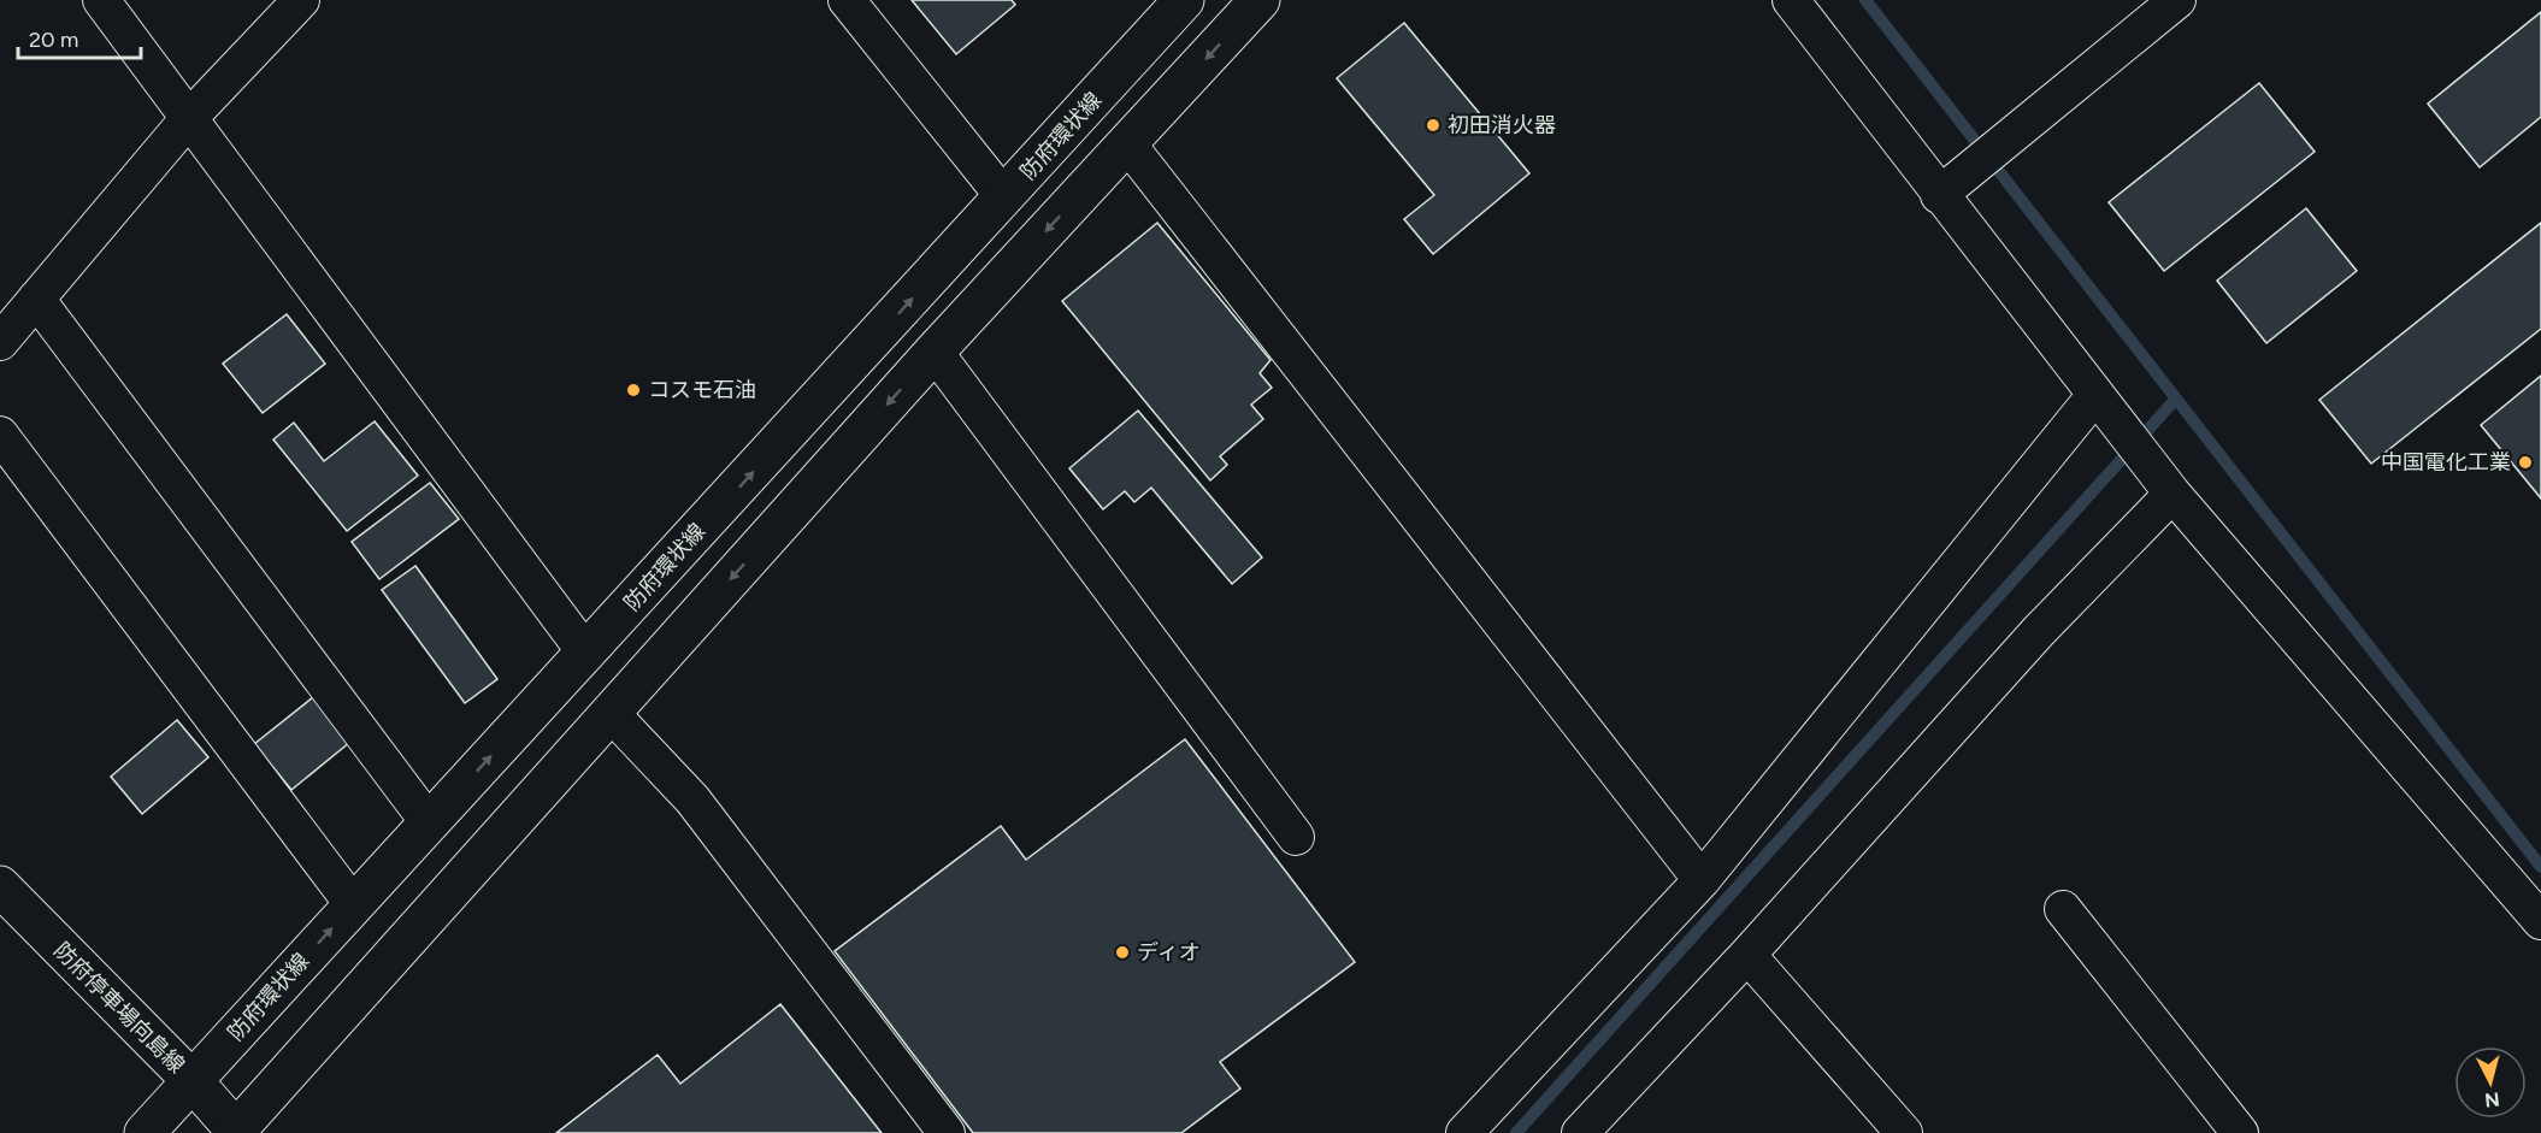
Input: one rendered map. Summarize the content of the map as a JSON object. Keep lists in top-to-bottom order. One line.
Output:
{"streets":{"main road":["防府環状線","防府停車場向島線"]},"crossings":[["防府環状線","防府停車場向島線"]],"places":["初田消火器","コスモ石油","中国電化工業","ディオ"],"scale_bar":"20 m","north":"bottom"}
